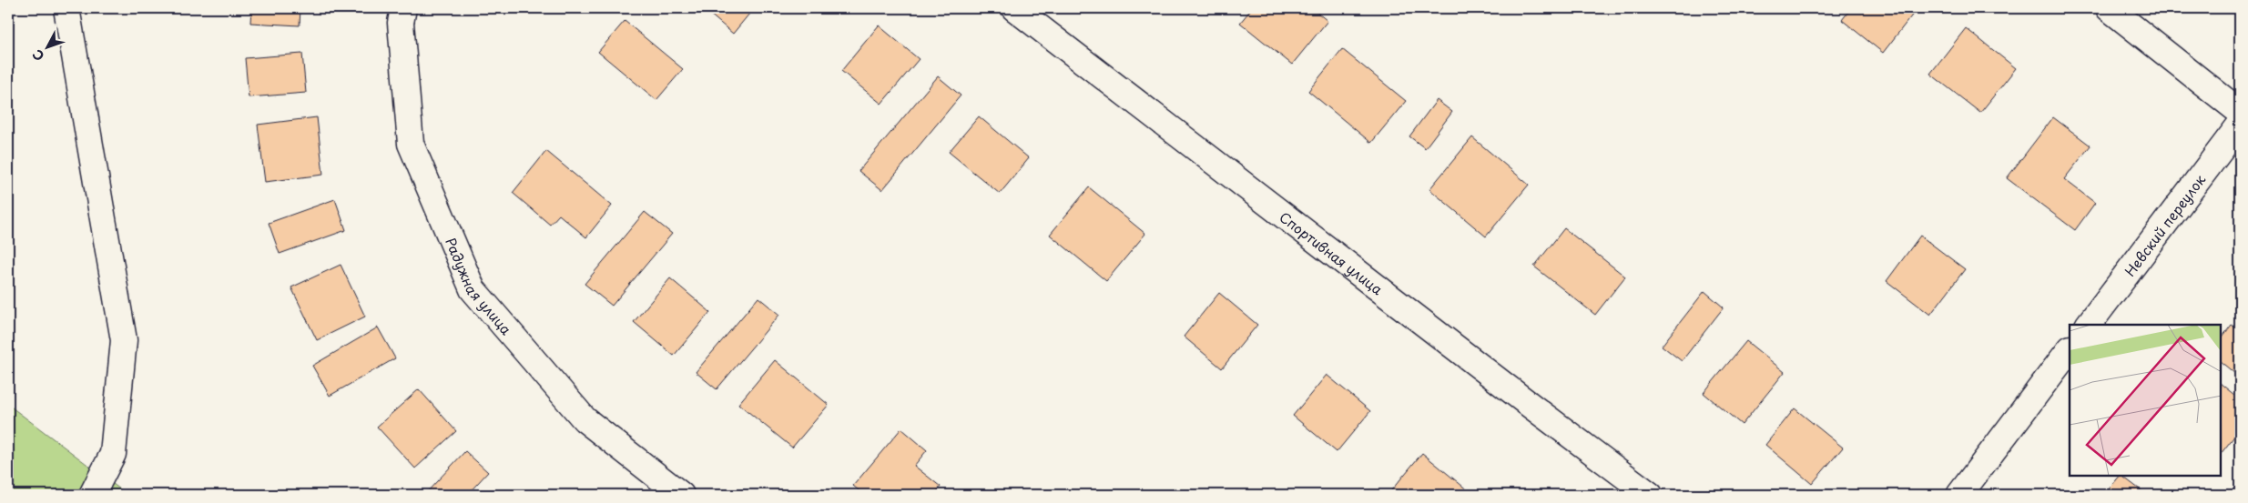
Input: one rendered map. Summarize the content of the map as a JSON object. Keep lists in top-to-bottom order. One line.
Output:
{"streets":{"street":["Невский переулок","Спортивная улица","Радужная улица"]},"north":"bottom left"}
